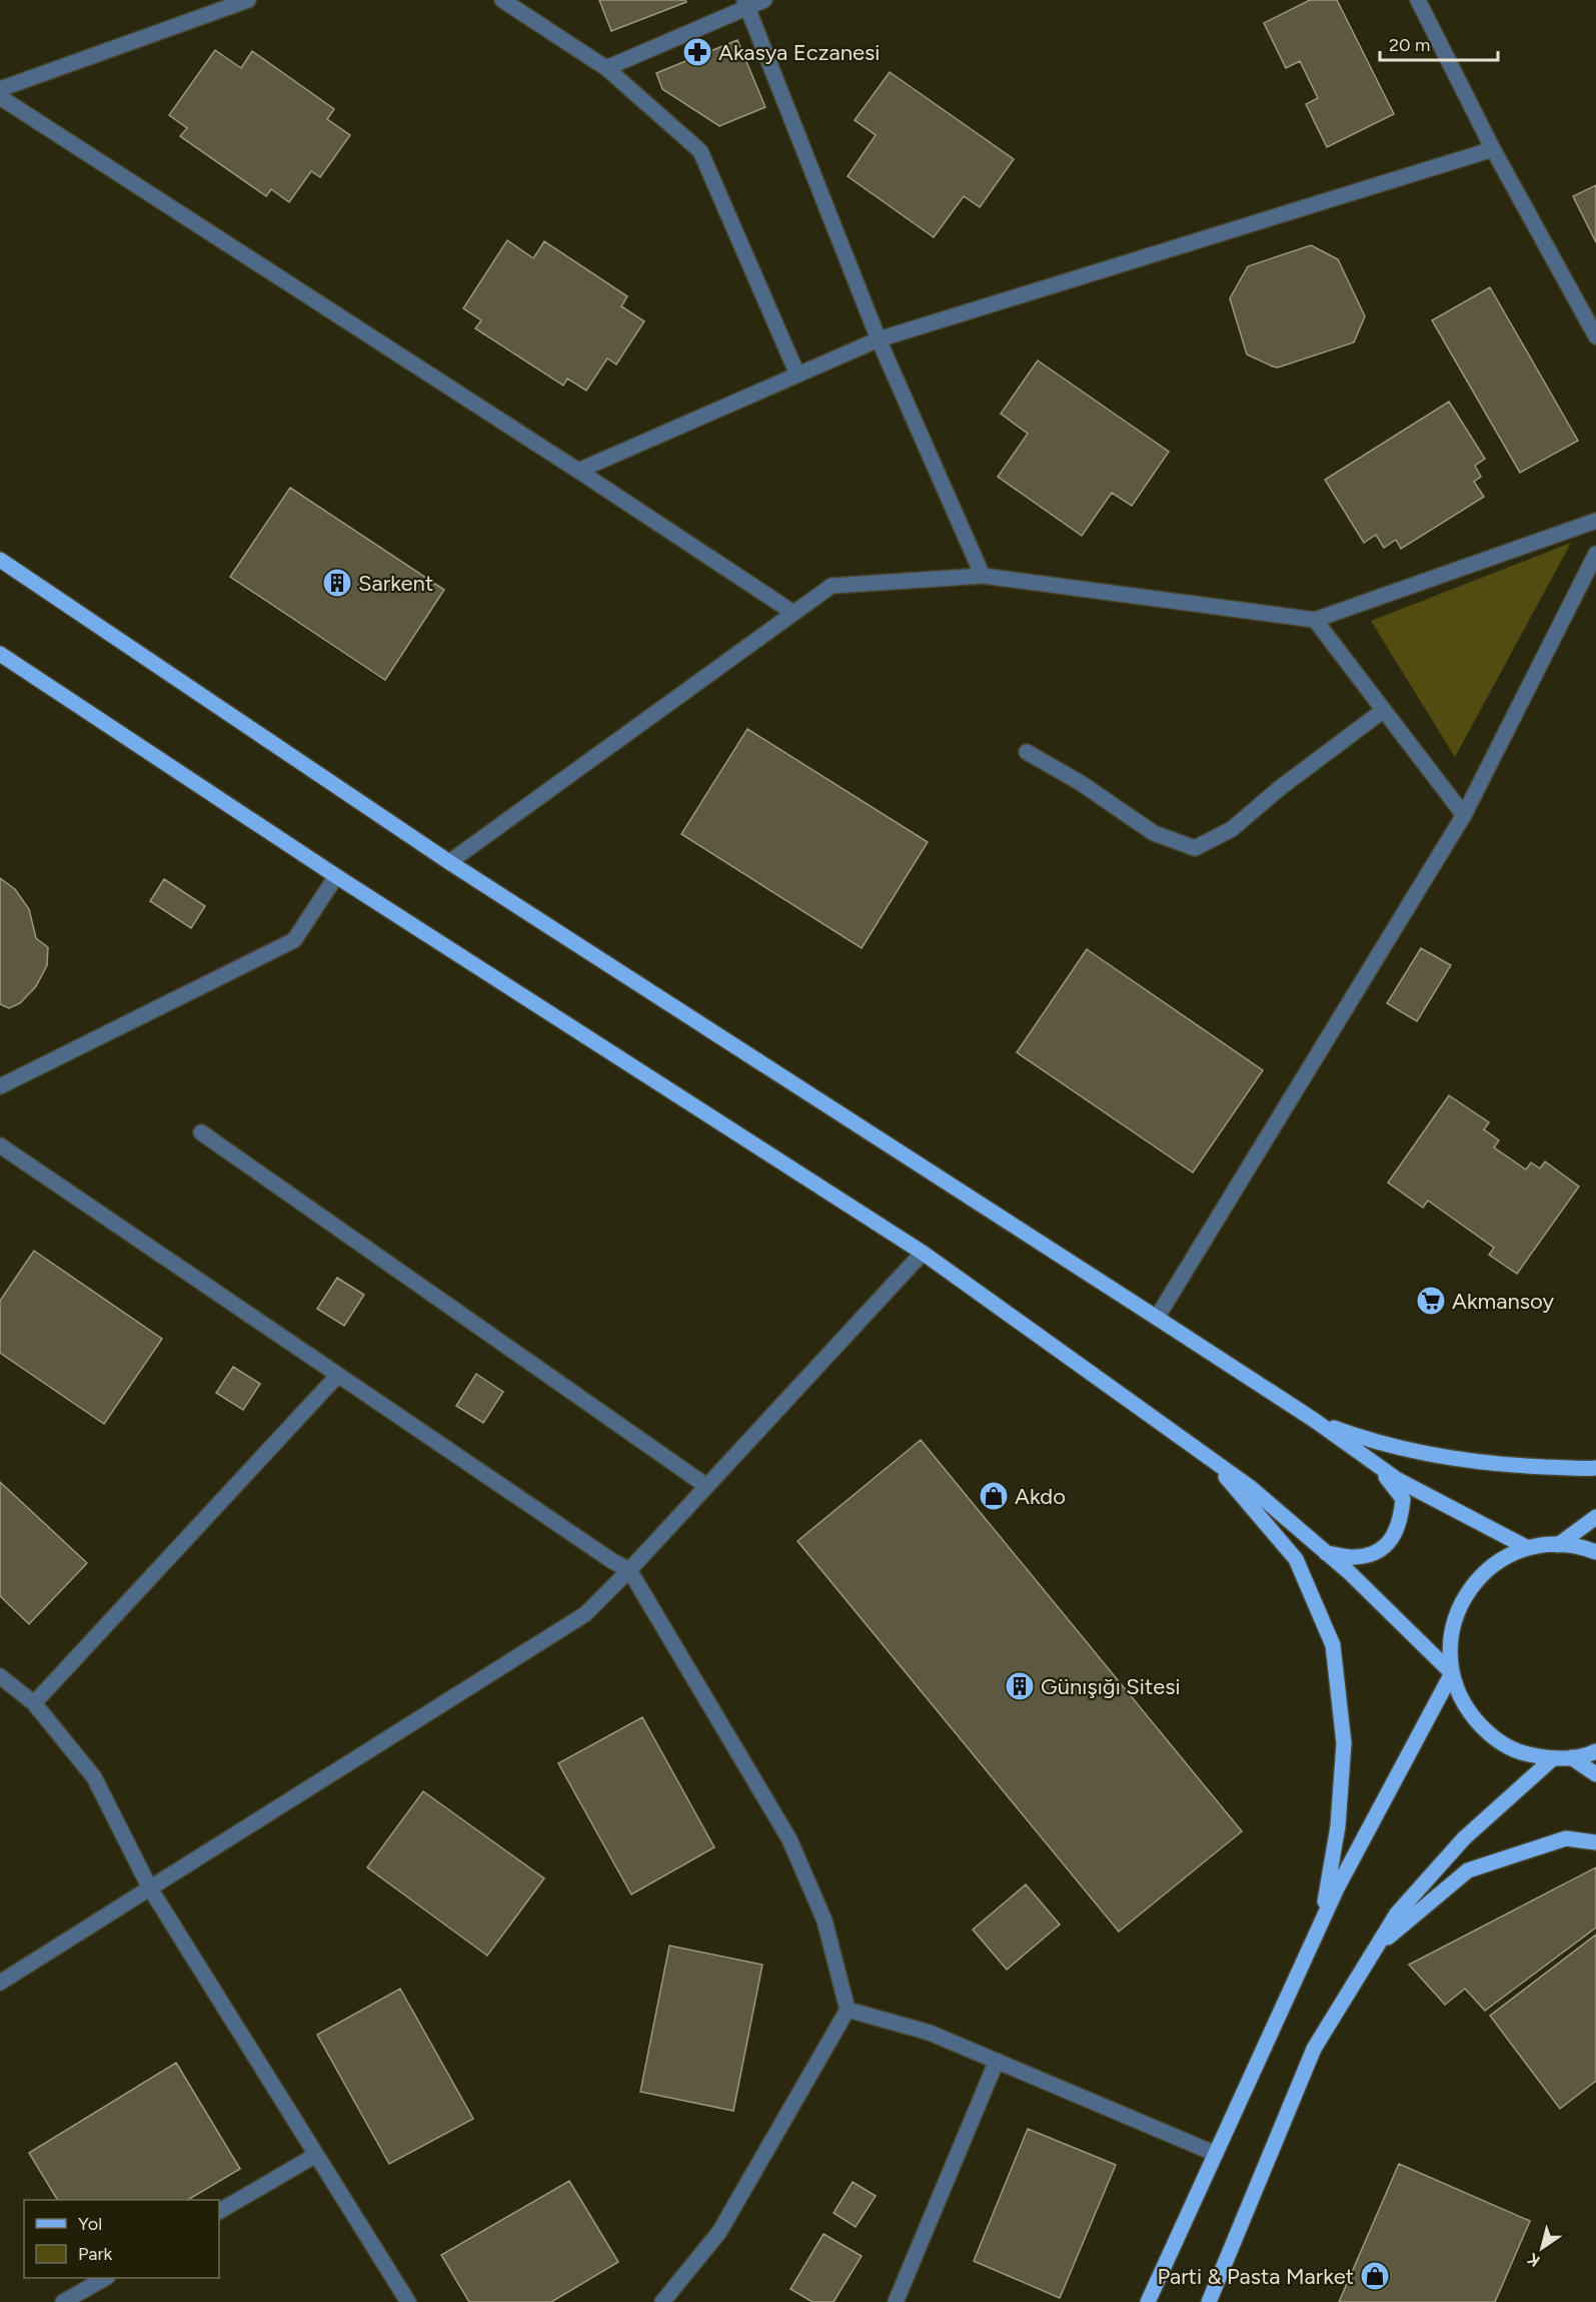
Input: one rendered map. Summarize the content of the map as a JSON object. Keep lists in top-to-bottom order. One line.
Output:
{"places":{"pharmacy":["Akasya Eczanesi"],"building":["Sarkent","Günışığı Sitesi"],"supermarket":["Akmansoy"],"shop":["Akdo","Parti & Pasta Market"]},"legend":["Yol","Park"],"scale_bar":"20 m","north":"bottom left"}
